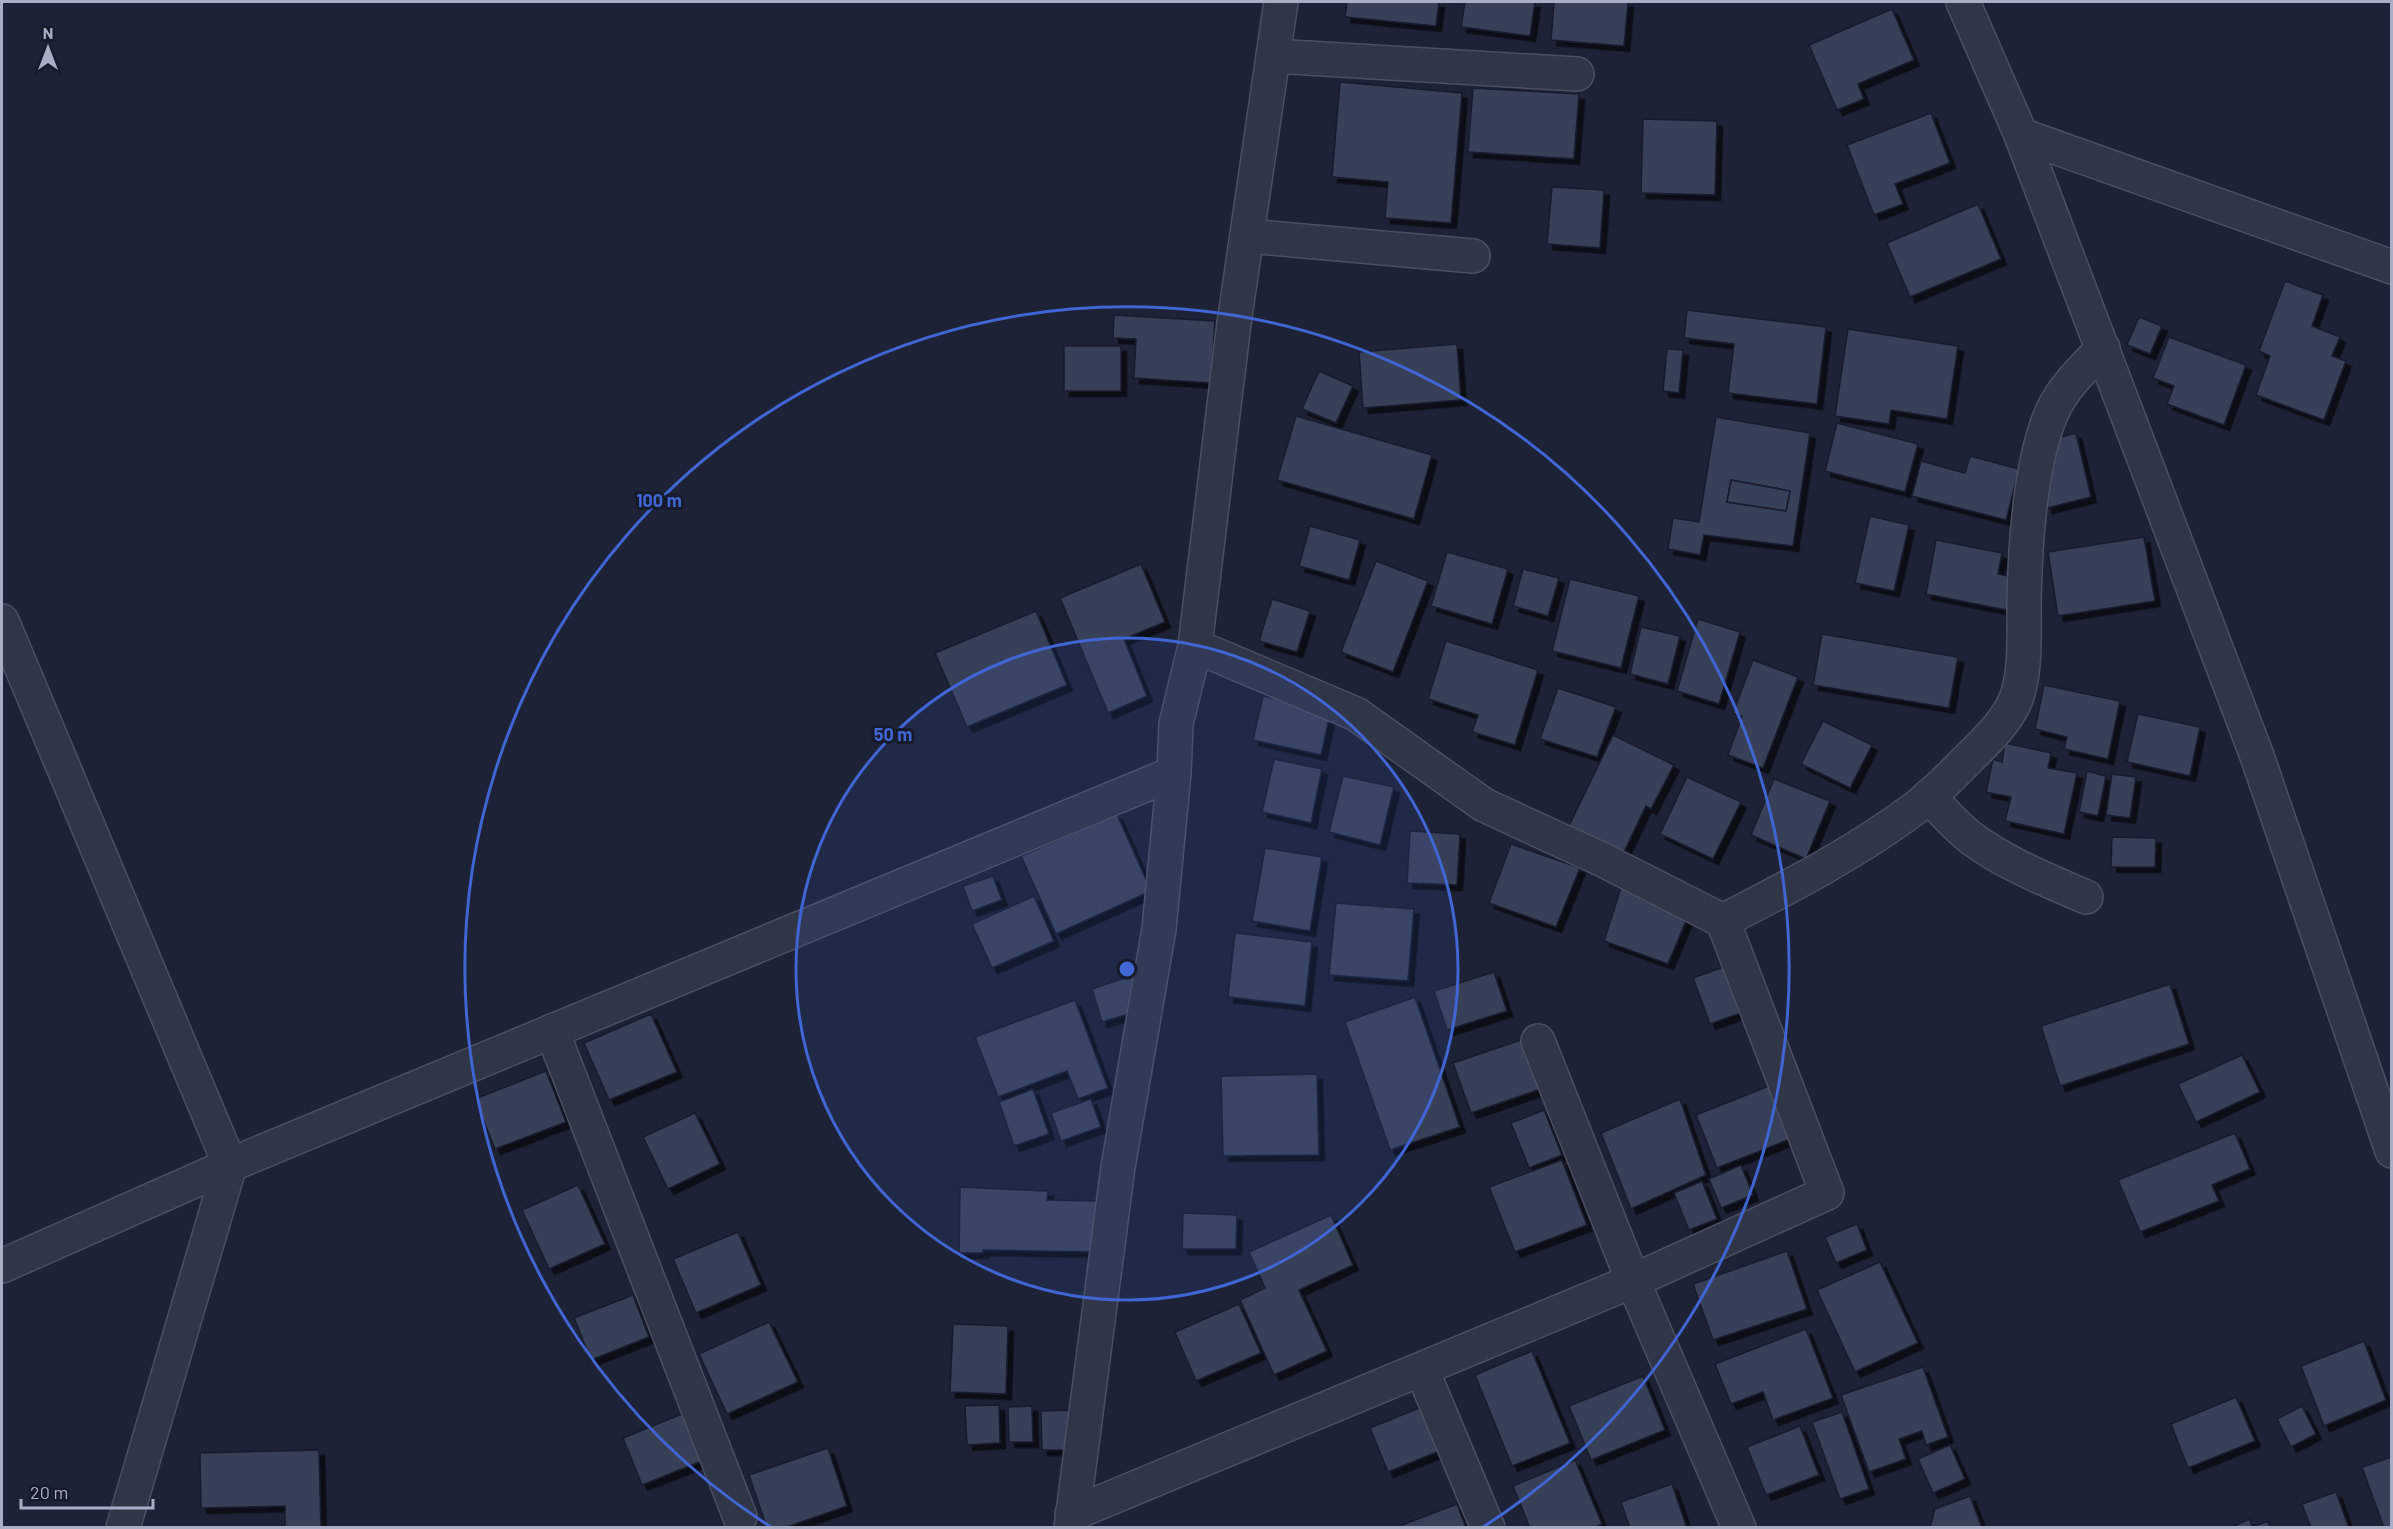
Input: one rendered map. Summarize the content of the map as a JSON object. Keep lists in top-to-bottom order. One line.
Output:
{"scale_bar":"20 m","north":"top","rings":["100 m","50 m"]}
